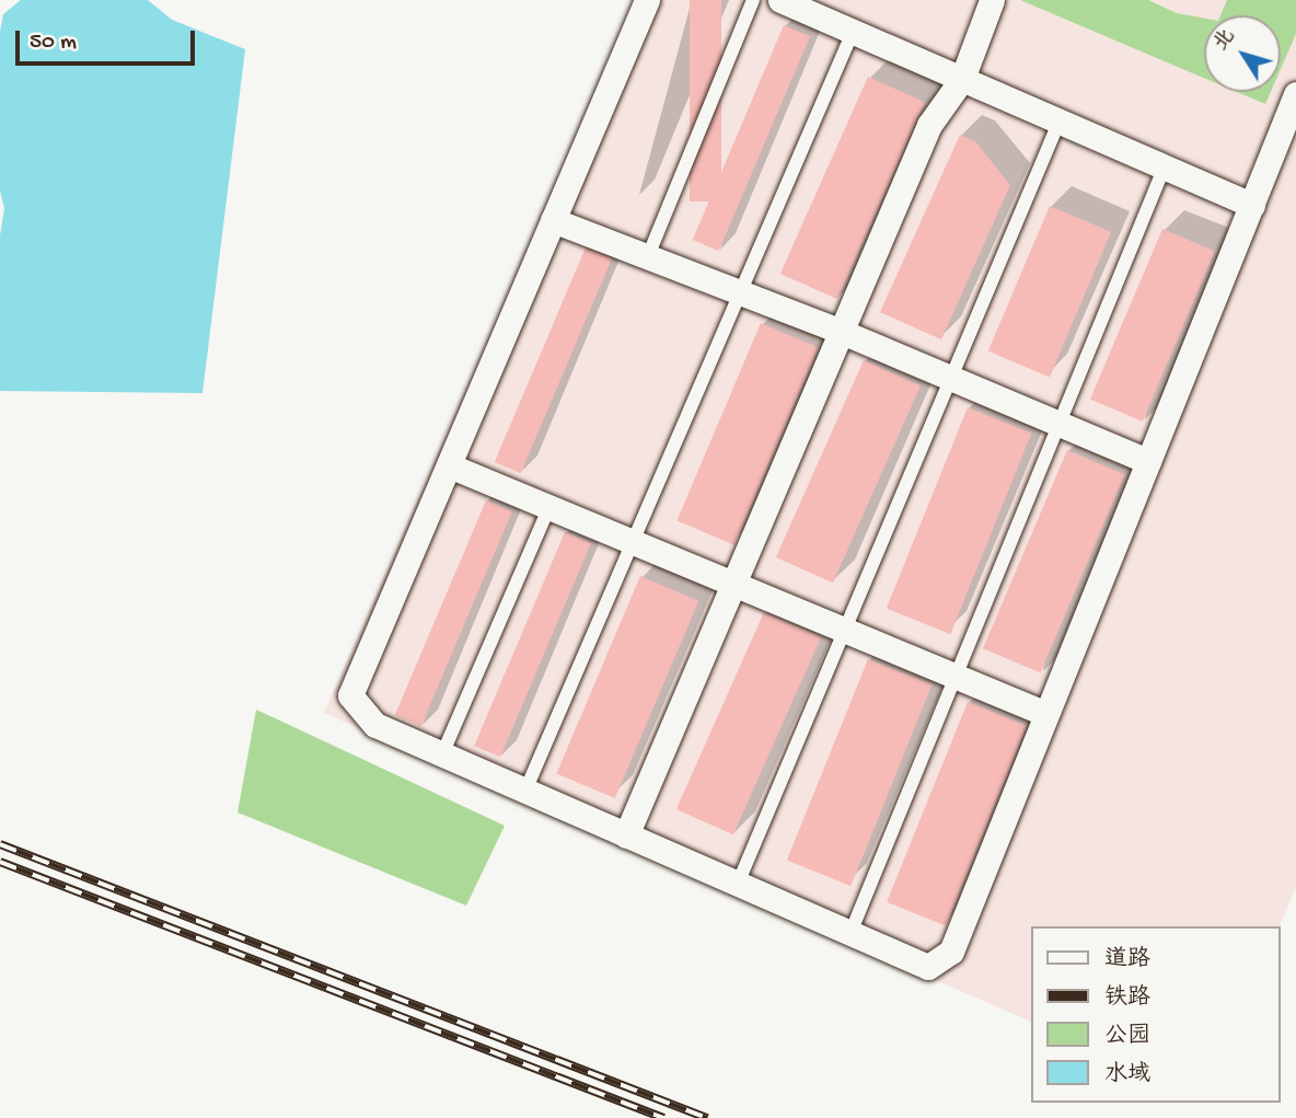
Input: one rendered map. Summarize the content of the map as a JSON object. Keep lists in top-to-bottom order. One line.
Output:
{"legend":["道路","铁路","公园","水域"],"scale_bar":"50 m","north":"top left"}
